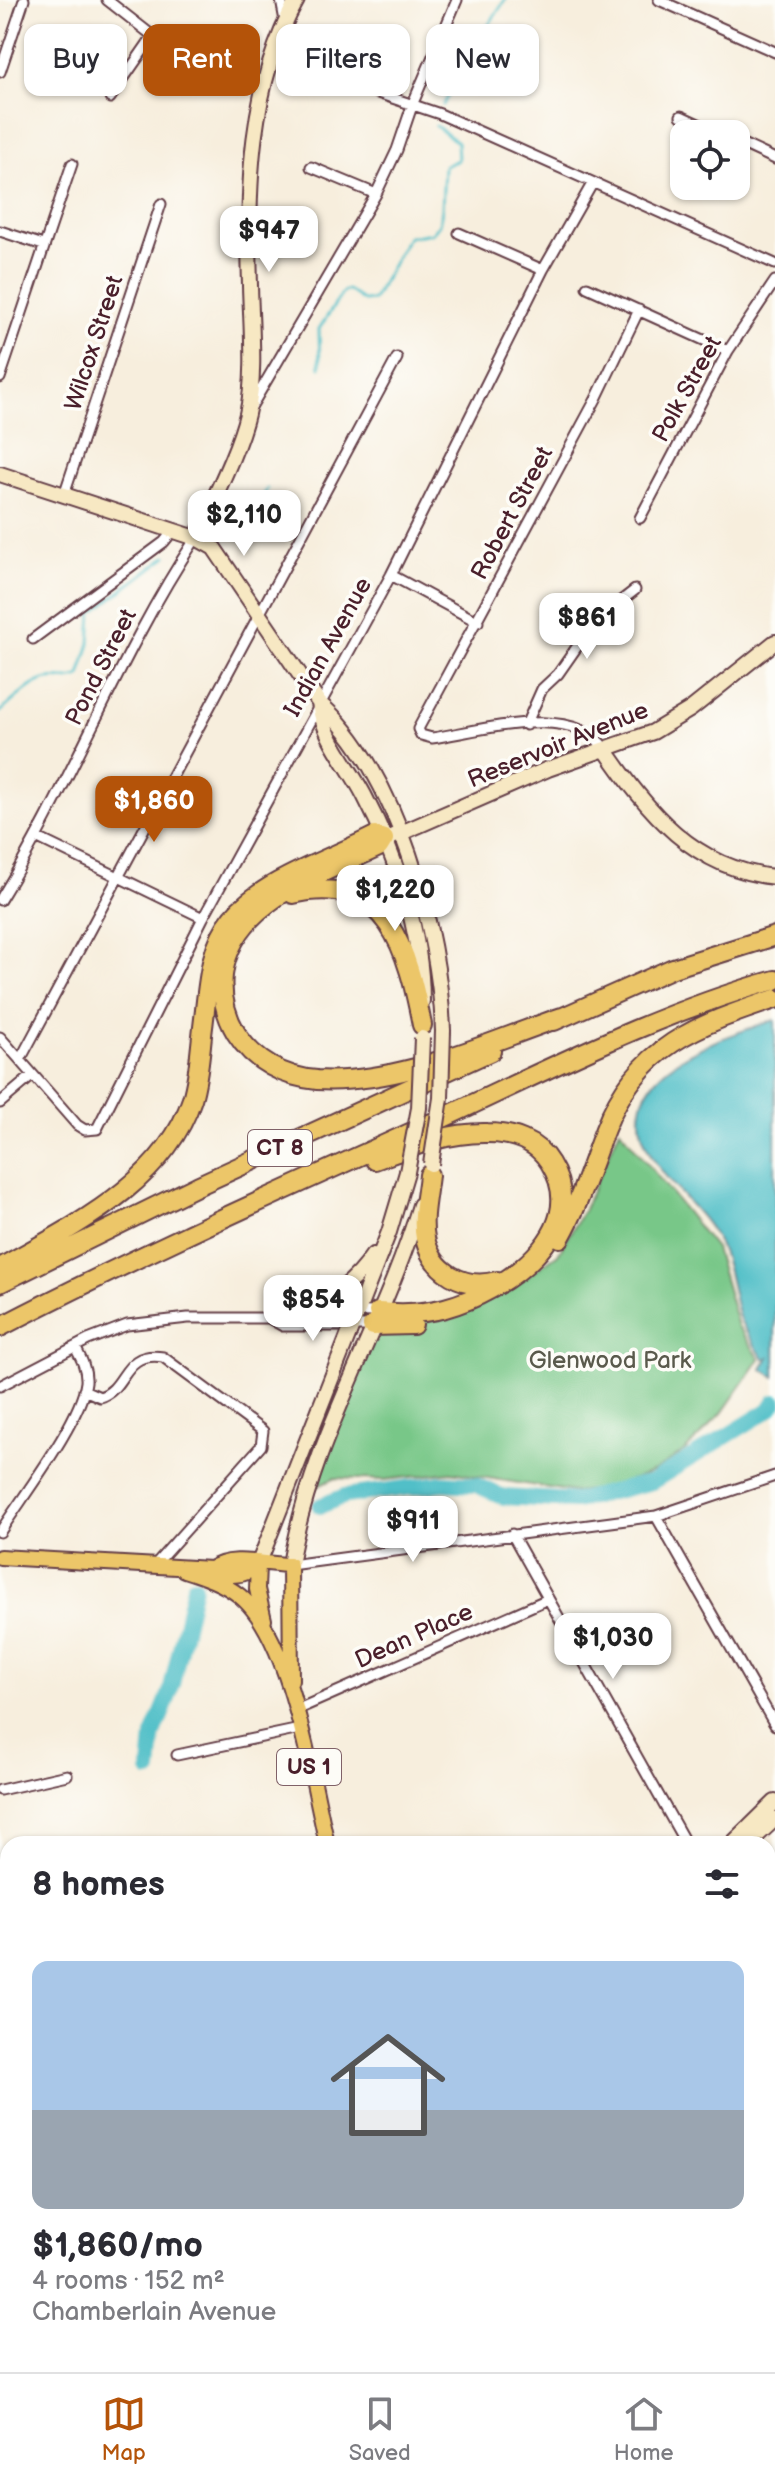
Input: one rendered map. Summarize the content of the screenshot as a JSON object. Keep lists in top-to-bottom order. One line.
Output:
{"streets":{"highway":["CT 8"],"main road":["Reservoir Avenue","US 1"],"street":["Wilcox Street","Polk Street","Robert Street","Indian Avenue","Pond Street","Dean Place"]},"crossings":[["Dean Place","US 1"]],"parks":["Glenwood Park"],"page":{"chip":["Buy","Rent","Filters","New"],"price":["$947","$2,110","$861","$1,860","$1,220","$854","$911","$1,030"],"heading":"8 homes","list":[{"name":"$1,860/mo","note":"4 rooms · 152 m² · Chamberlain Avenue"}],"tabs":["Map","Saved","Home"]}}
